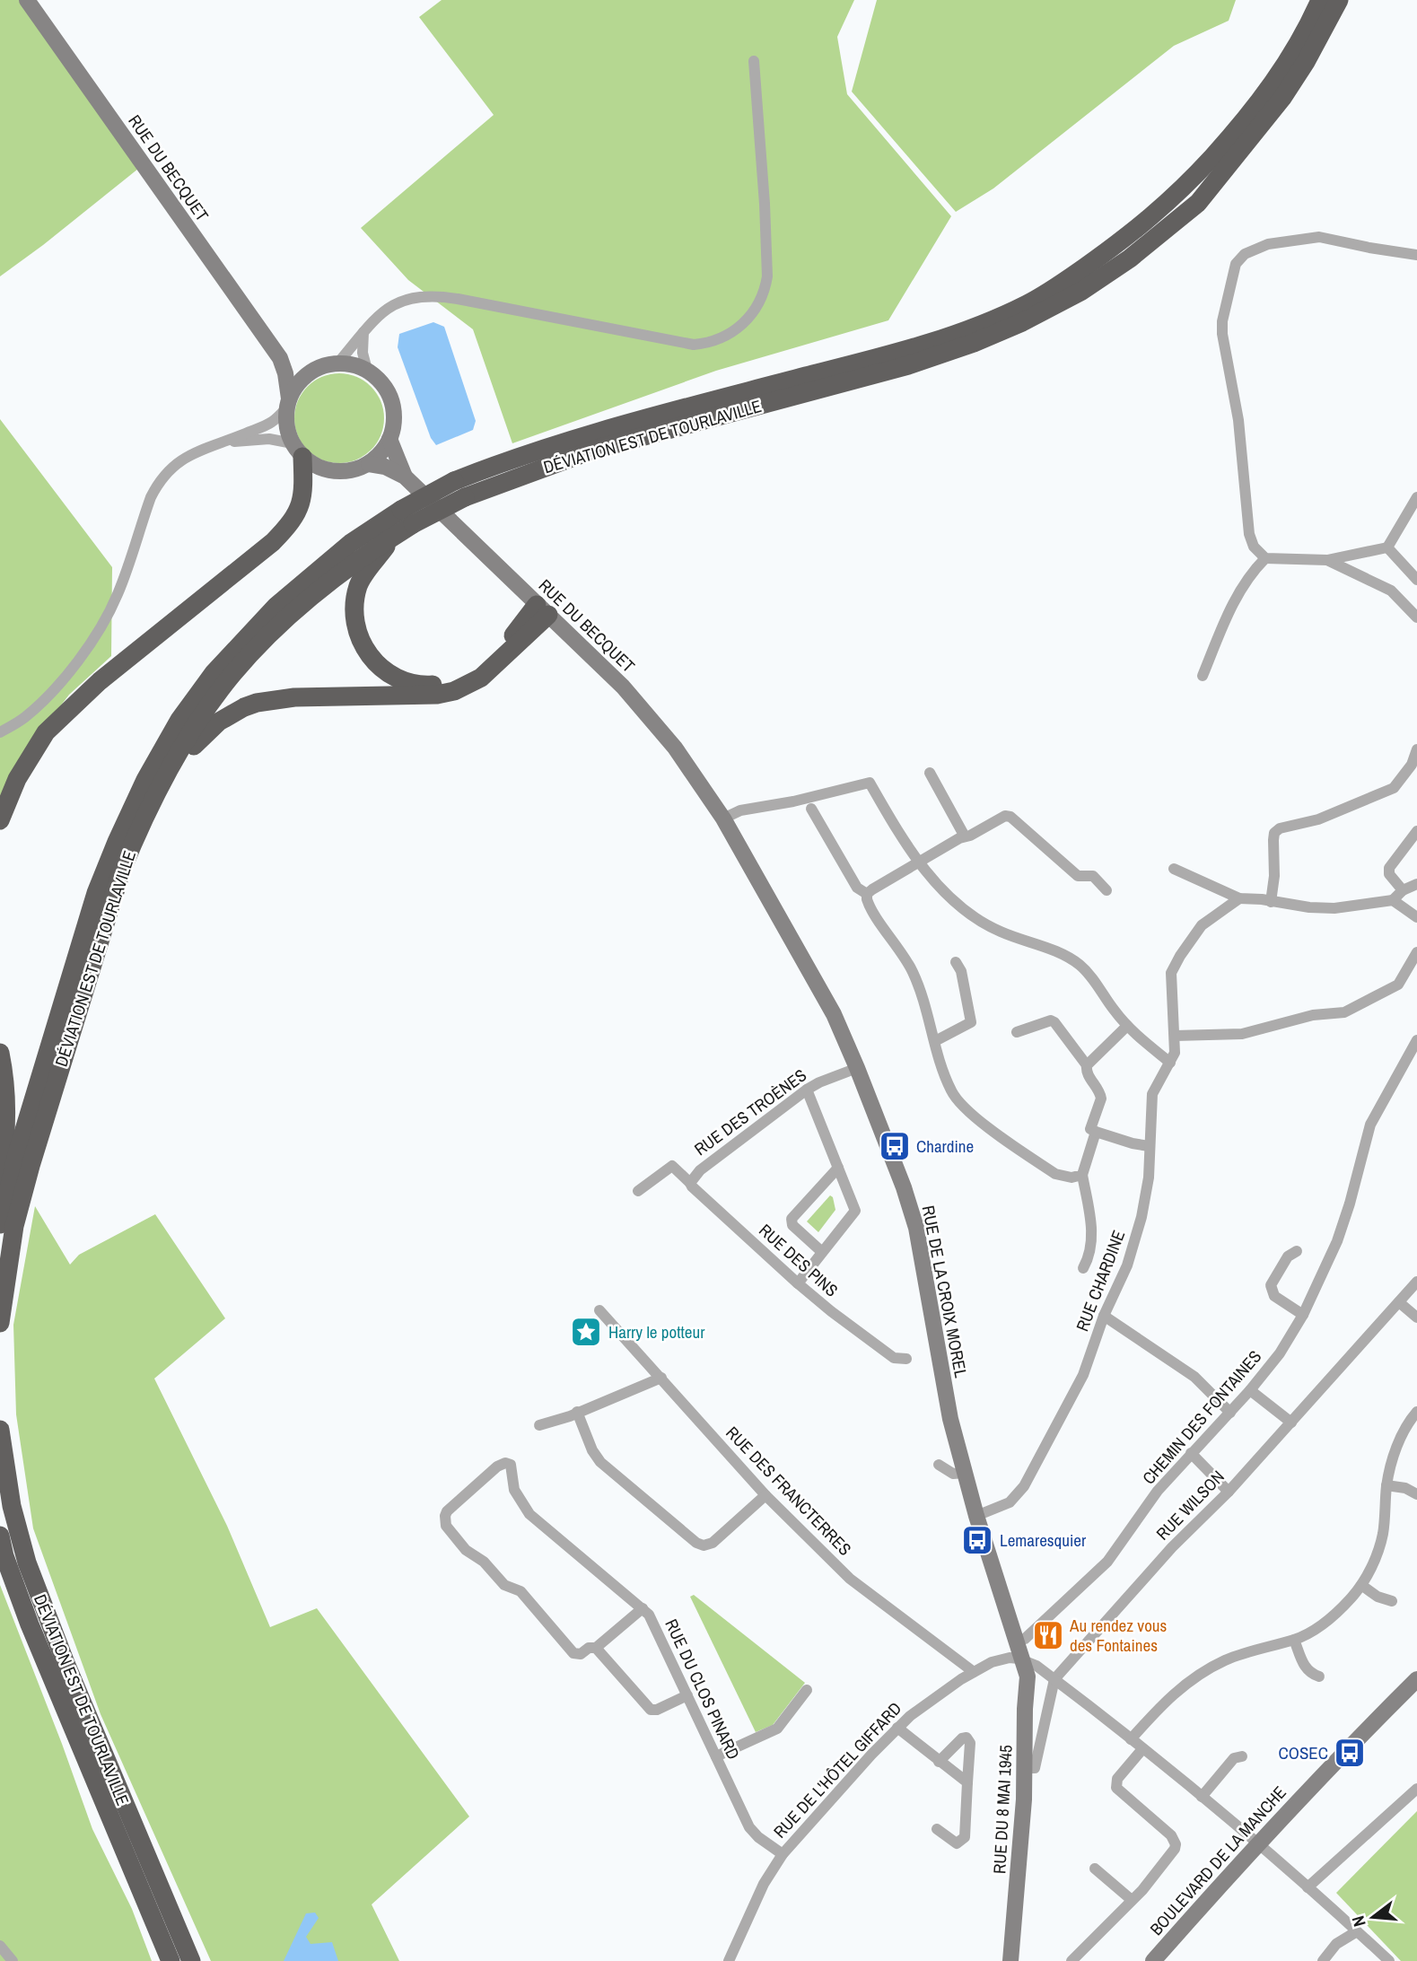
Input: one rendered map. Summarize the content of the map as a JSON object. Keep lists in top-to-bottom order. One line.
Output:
{"streets":{"highway":["DÉVIATION EST DE TOURLAVILLE"],"main road":["RUE DU BECQUET","RUE DE LA CROIX MOREL","RUE DU 8 MAI 1945","BOULEVARD DE LA MANCHE"],"street":["RUE DES TROÈNES","RUE DES PINS","RUE CHARDINE","CHEMIN DES FONTAINES","RUE DES FRANCTERRES","RUE WILSON","RUE DU CLOS PINARD","RUE DE L'HÔTEL GIFFARD"]},"crossings":[["RUE DU BECQUET","RUE DE LA CROIX MOREL"],["RUE DES TROÈNES","RUE DES PINS"],["RUE DES TROÈNES","RUE DE LA CROIX MOREL"],["RUE CHARDINE","RUE DE LA CROIX MOREL"],["RUE DE LA CROIX MOREL","CHEMIN DES FONTAINES"],["RUE DE LA CROIX MOREL","RUE DE L'HÔTEL GIFFARD"],["RUE DE LA CROIX MOREL","RUE DU 8 MAI 1945"],["RUE DES FRANCTERRES","RUE DE L'HÔTEL GIFFARD"],["RUE WILSON","RUE DU 8 MAI 1945"],["RUE DU CLOS PINARD","RUE DE L'HÔTEL GIFFARD"],["RUE DE L'HÔTEL GIFFARD","RUE DU 8 MAI 1945"]],"places":{"bus stop":["Chardine","Lemaresquier","COSEC"],"place":["Harry le potteur"],"restaurant":["Au rendez vous des Fontaines"]},"north":"left"}
